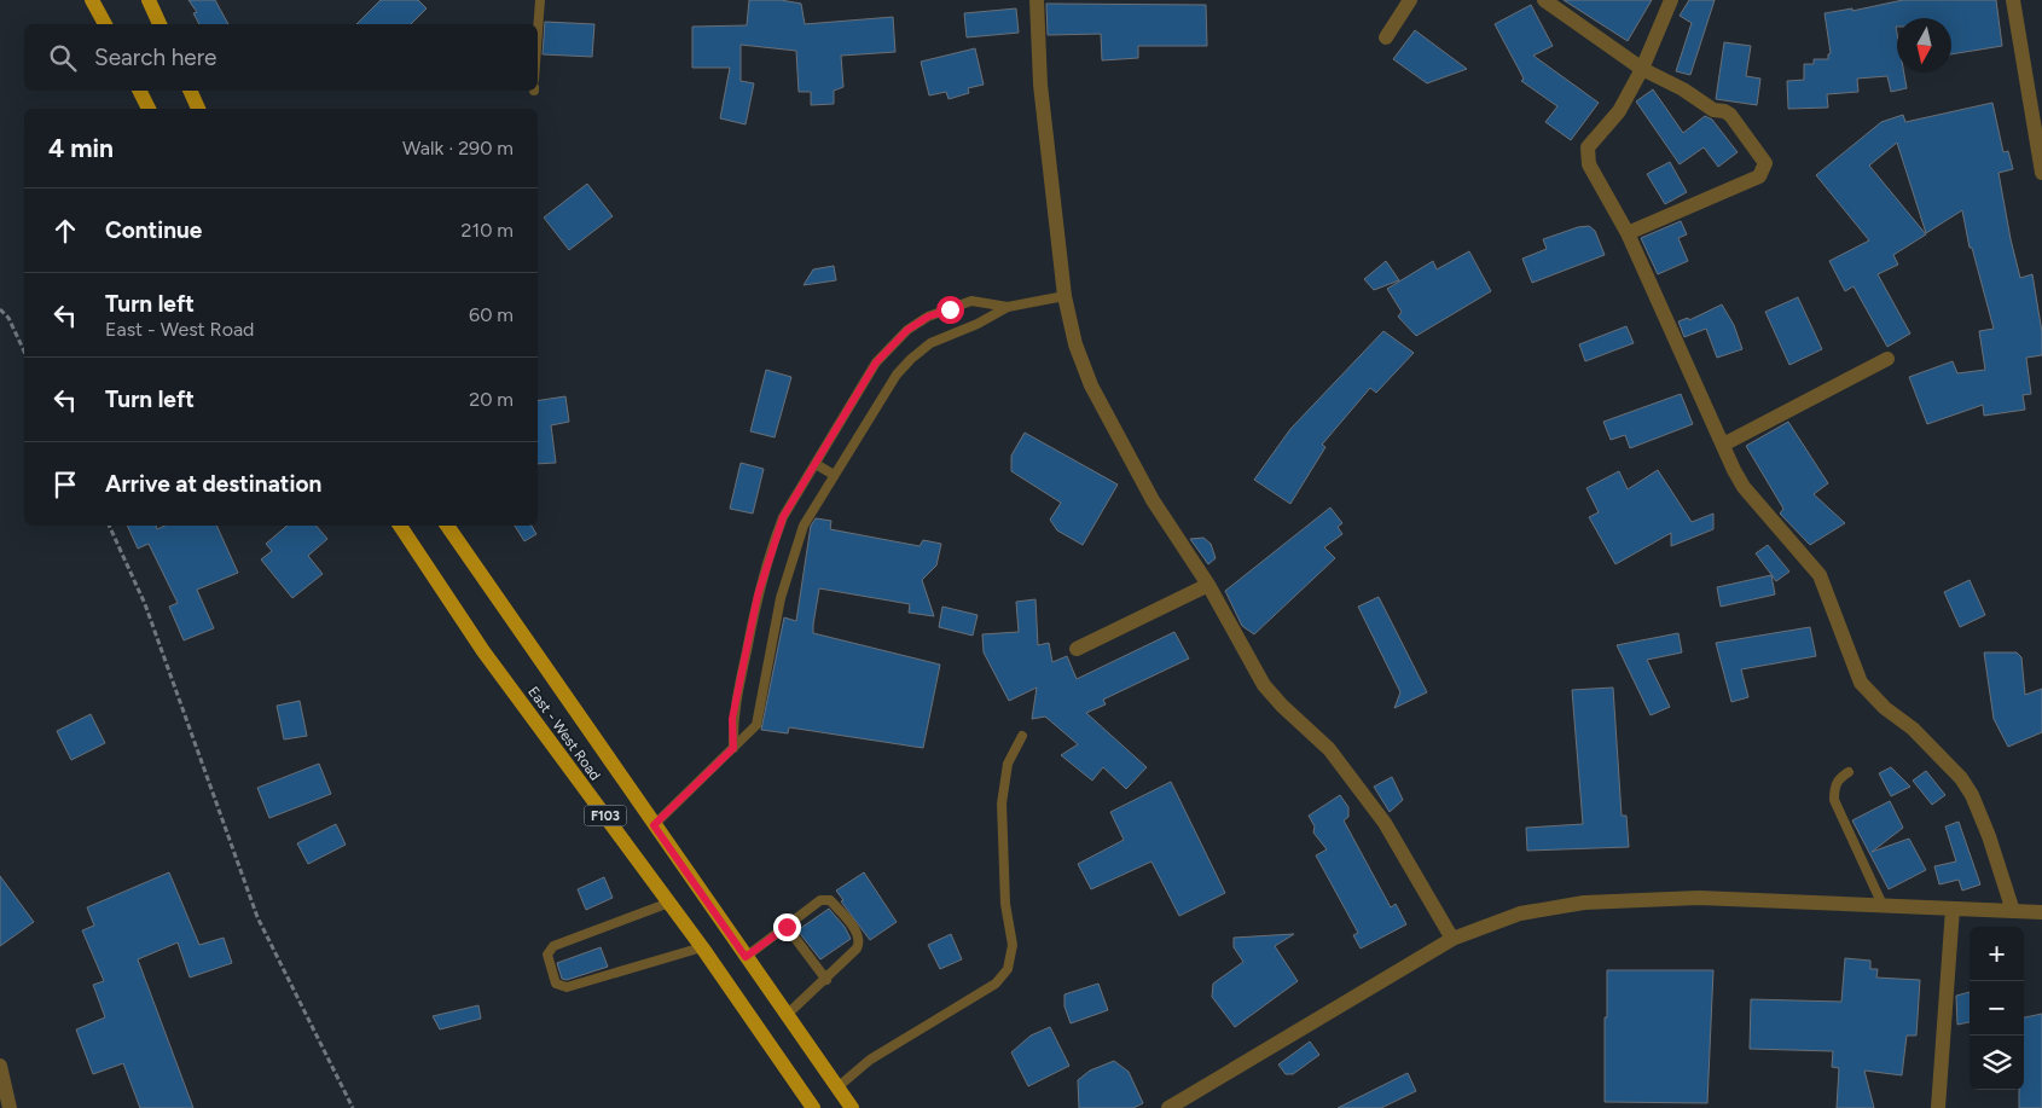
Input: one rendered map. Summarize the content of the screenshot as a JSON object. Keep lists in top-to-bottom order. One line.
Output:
{"streets":{"main road":["East - West Road","F103"]},"north":"bottom","page":{"search":"Search here","heading":["4 min","Walk · 290 m"],"list":[["Continue","210 m"],["Turn left","East - West Road","60 m"],["Turn left","20 m"],"Arrive at destination"],"map_buttons":["+","−"]}}
